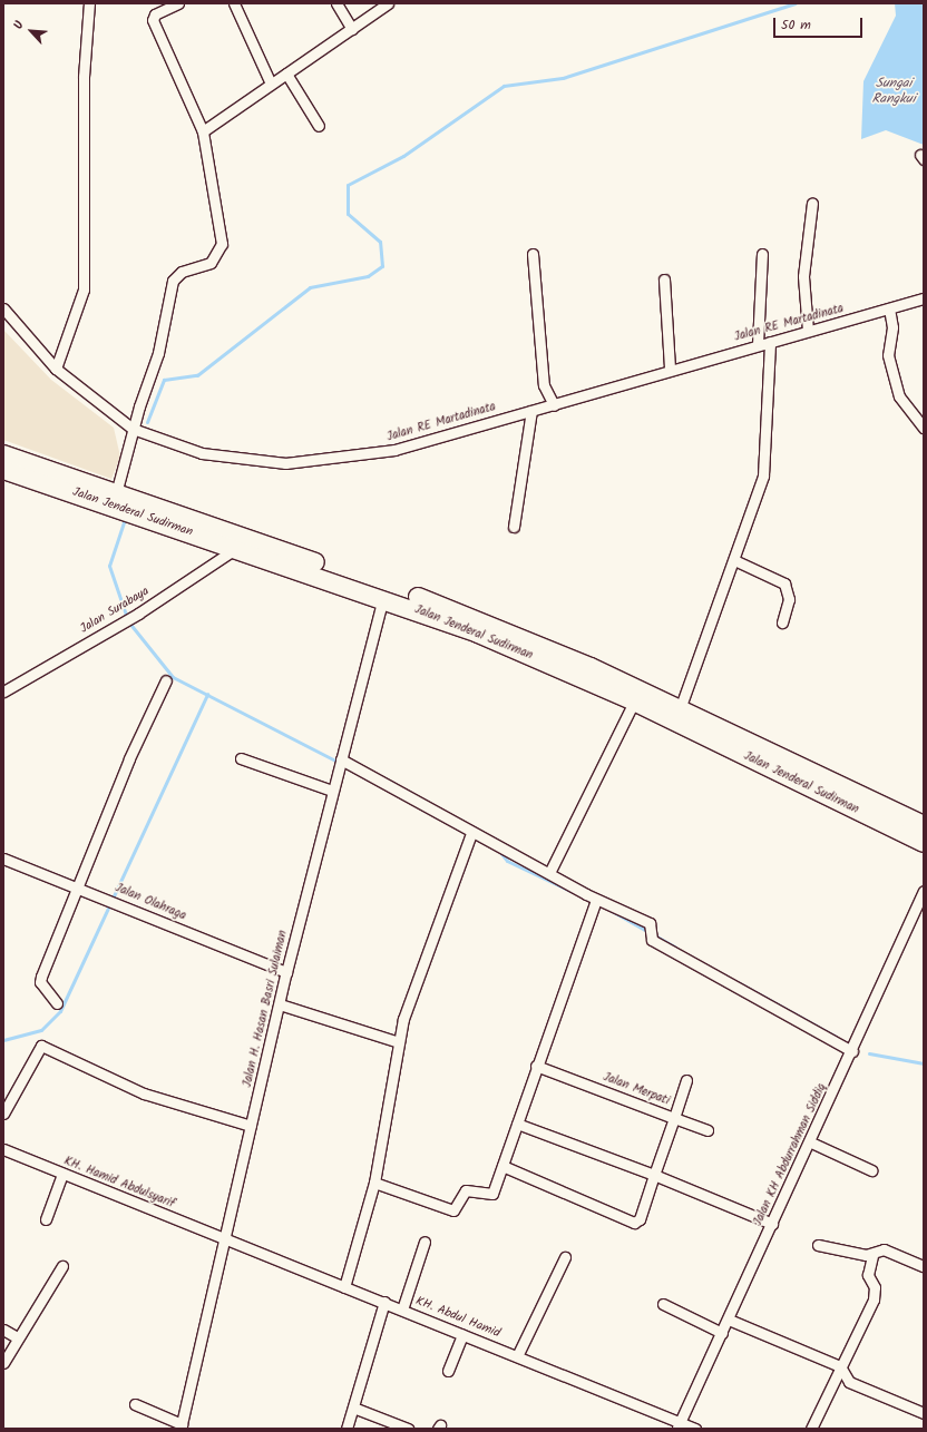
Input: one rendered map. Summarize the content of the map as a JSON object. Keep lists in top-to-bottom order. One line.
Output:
{"streets":{"highway":["Jalan Jenderal Sudirman"],"street":["Jalan RE Martadinata","Jalan Surabaya","Jalan Olahraga","Jalan H. Hasan Basri Sulaiman","Jalan Merpati","Jalan KH Abdurrahman Siddiq","KH. Hamid Abdulsyarif","KH. Abdul Hamid"]},"crossings":[["Jalan Jenderal Sudirman","Jalan Surabaya"],["Jalan Jenderal Sudirman","Jalan H. Hasan Basri Sulaiman"],["Jalan Olahraga","Jalan H. Hasan Basri Sulaiman"],["Jalan H. Hasan Basri Sulaiman","KH. Hamid Abdulsyarif"],["Jalan H. Hasan Basri Sulaiman","KH. Abdul Hamid"],["Jalan KH Abdurrahman Siddiq","KH. Abdul Hamid"],["KH. Hamid Abdulsyarif","KH. Abdul Hamid"]],"water":["Sungai Rangkui"],"scale_bar":"50 m","north":"top left"}
